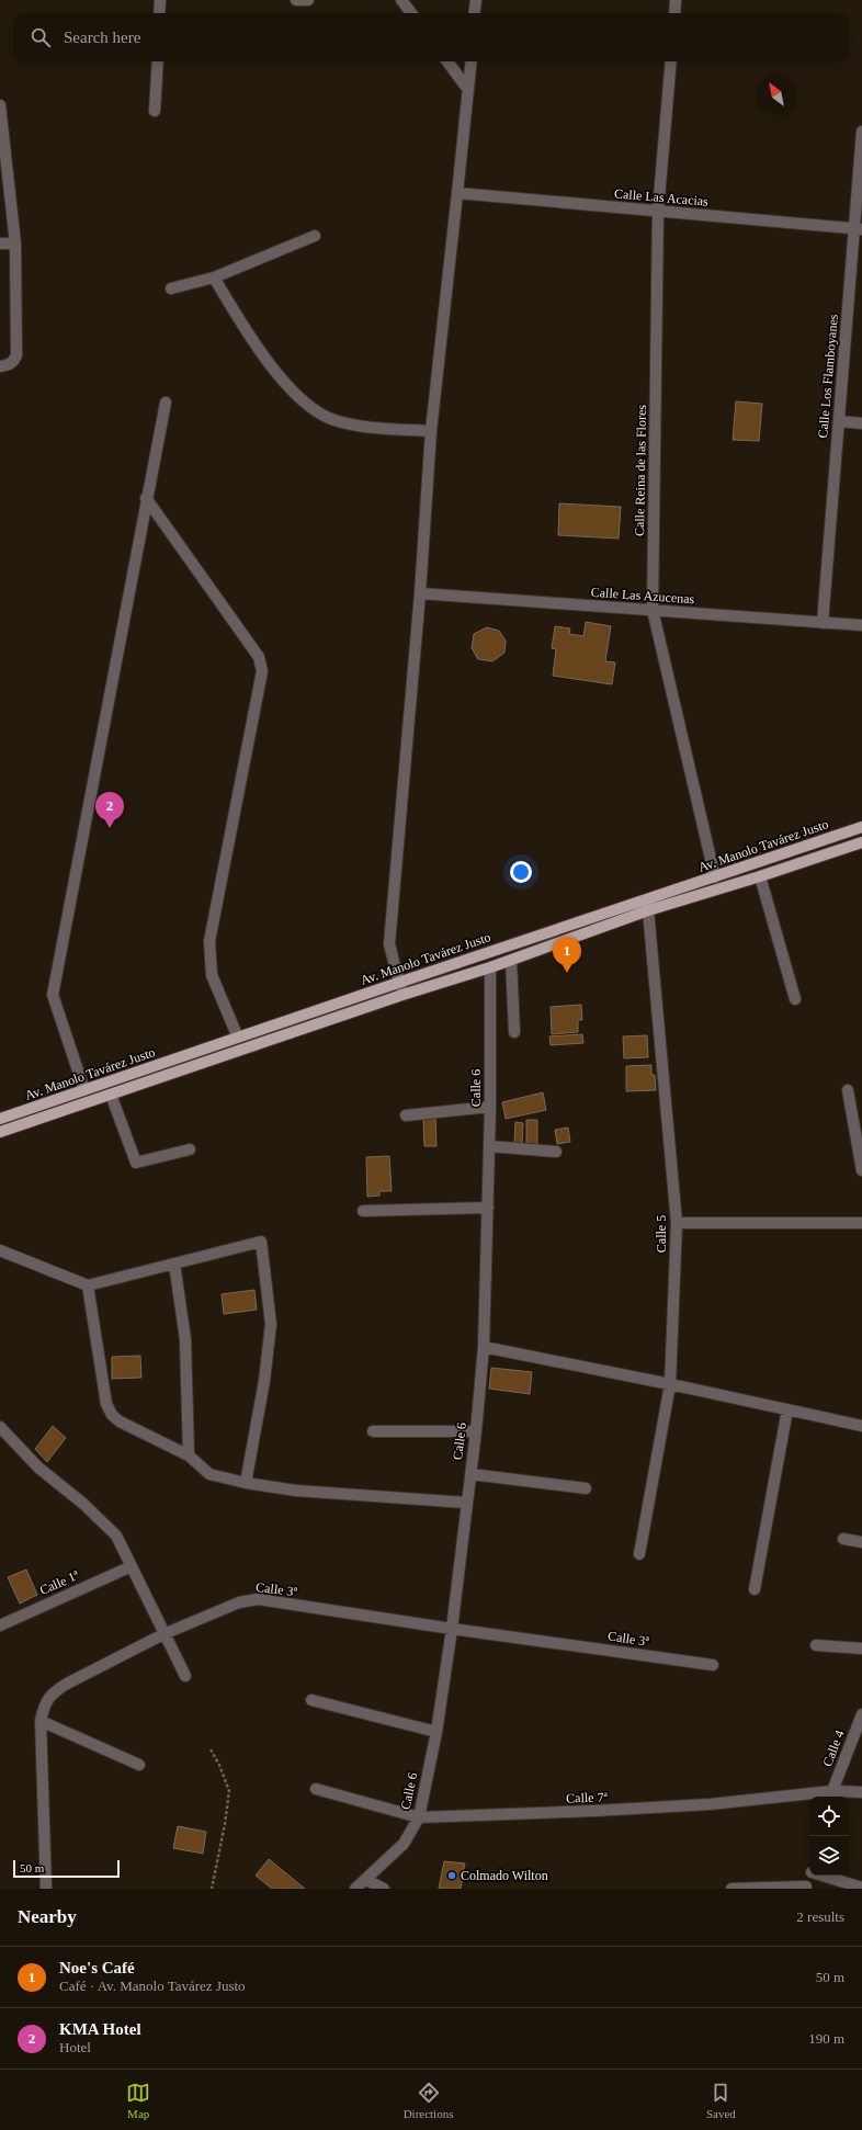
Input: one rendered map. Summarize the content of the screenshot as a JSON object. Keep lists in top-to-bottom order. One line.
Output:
{"streets":{"main road":["Av. Manolo Tavárez Justo"],"street":["Calle Las Acacias","Calle Los Flamboyanes","Calle Reina de las Flores","Calle Las Azucenas","Calle 6","Calle 5","Calle 1ª","Calle 3ª","Calle 4","Calle 7ª"]},"crossings":[["Calle Las Acacias","Calle Los Flamboyanes"],["Calle Las Acacias","Calle Reina de las Flores"],["Calle Los Flamboyanes","Calle Las Azucenas"],["Calle Reina de las Flores","Calle Las Azucenas"],["Calle Reina de las Flores","Av. Manolo Tavárez Justo"],["Av. Manolo Tavárez Justo","Calle 6"],["Av. Manolo Tavárez Justo","Calle 5"],["Calle 6","Calle 3ª"],["Calle 6","Calle 7ª"],["Calle 4","Calle 7ª"]],"places":["Colmado Wilton"],"scale_bar":"50 m","north":"top left","page":{"search":"Search here","pins":["2","1"],"scale":"50 m","heading":["Nearby","2 results"],"list":[{"mark":"1","name":"Noe's Café","note":"Café · Av. Manolo Tavárez Justo","value":"50 m"},{"mark":"2","name":"KMA Hotel","note":"Hotel","value":"190 m"}],"nav":["Map","Directions","Saved"]}}
